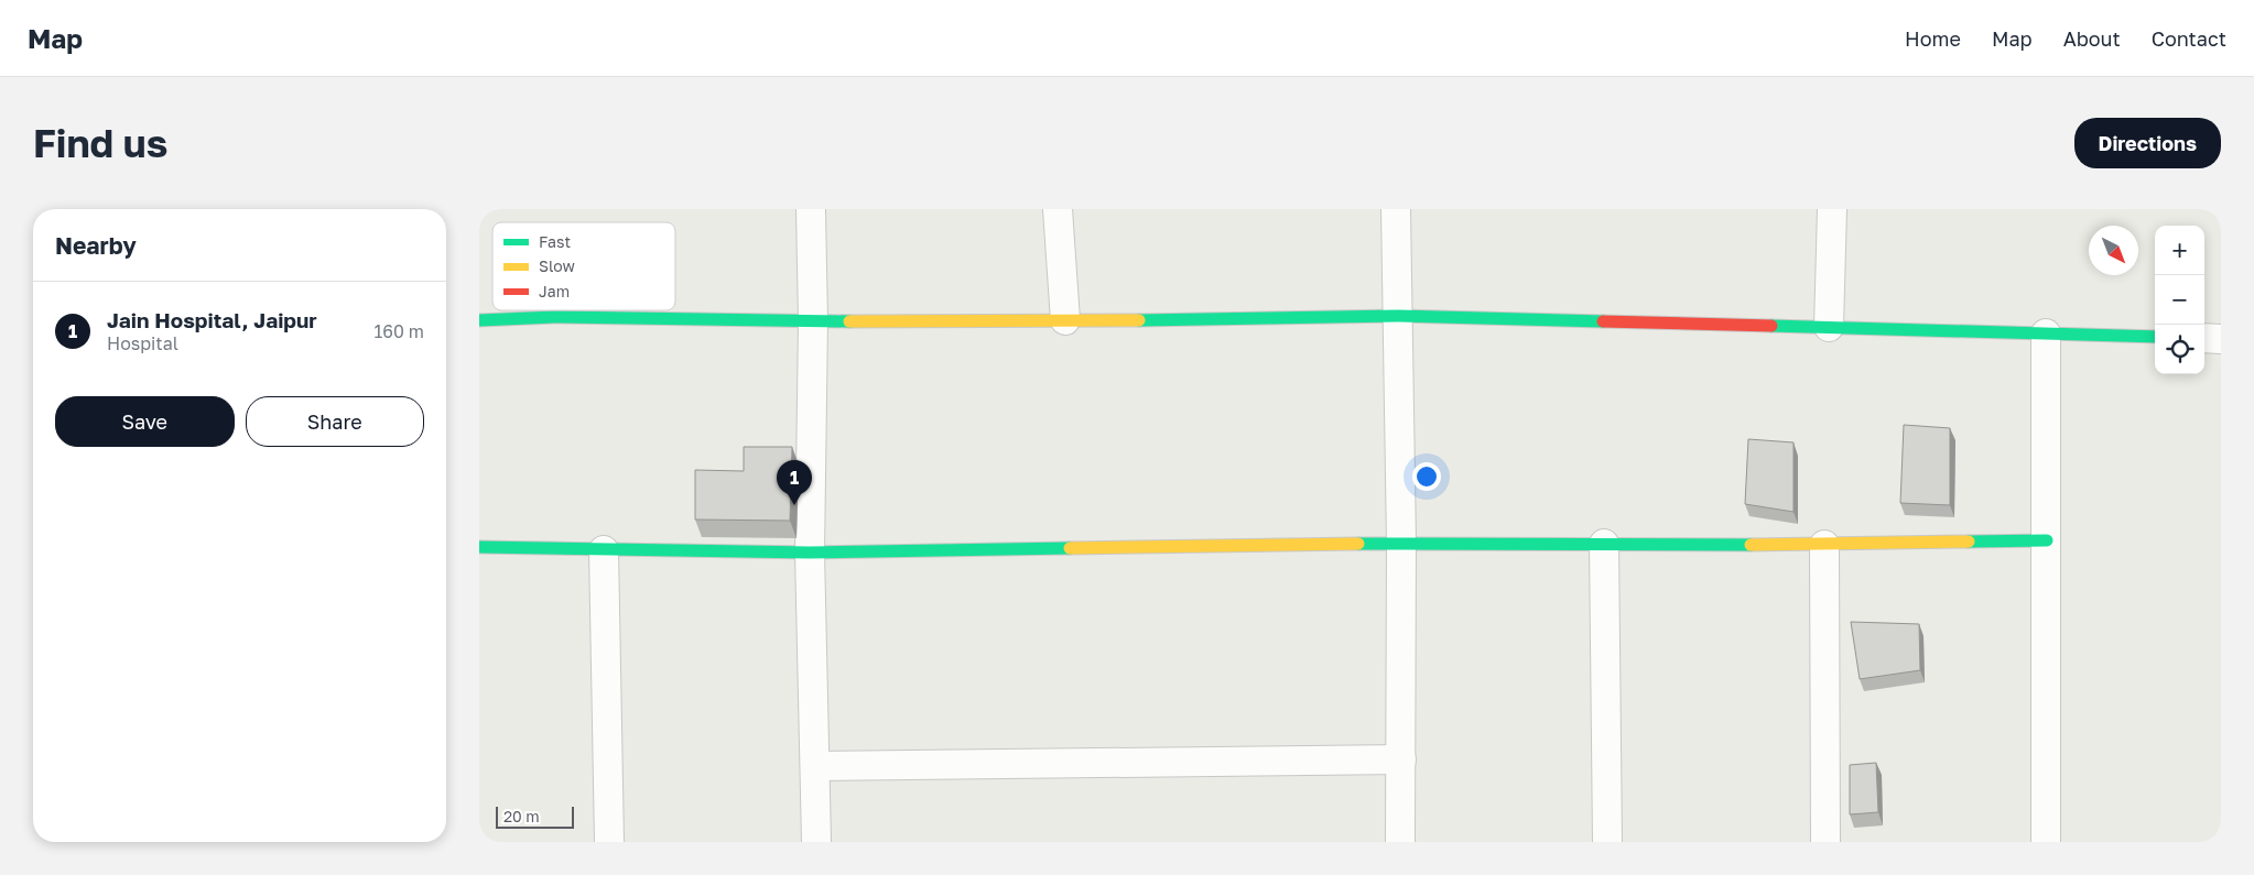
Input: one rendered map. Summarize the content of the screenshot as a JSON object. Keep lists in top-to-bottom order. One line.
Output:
{"legend":["Fast","Slow","Jam"],"scale_bar":"20 m","north":"bottom right","page":{"header":"Map","nav":["Home","Map","About","Contact"],"buttons":["Directions",["Save","Share"]],"title":"Find us","heading":"Nearby","map_buttons":["+","−"],"list":[{"mark":"1","name":"Jain Hospital, Jaipur","note":"Hospital","value":"160 m"}],"pins":"1","scale":"20 m"}}
